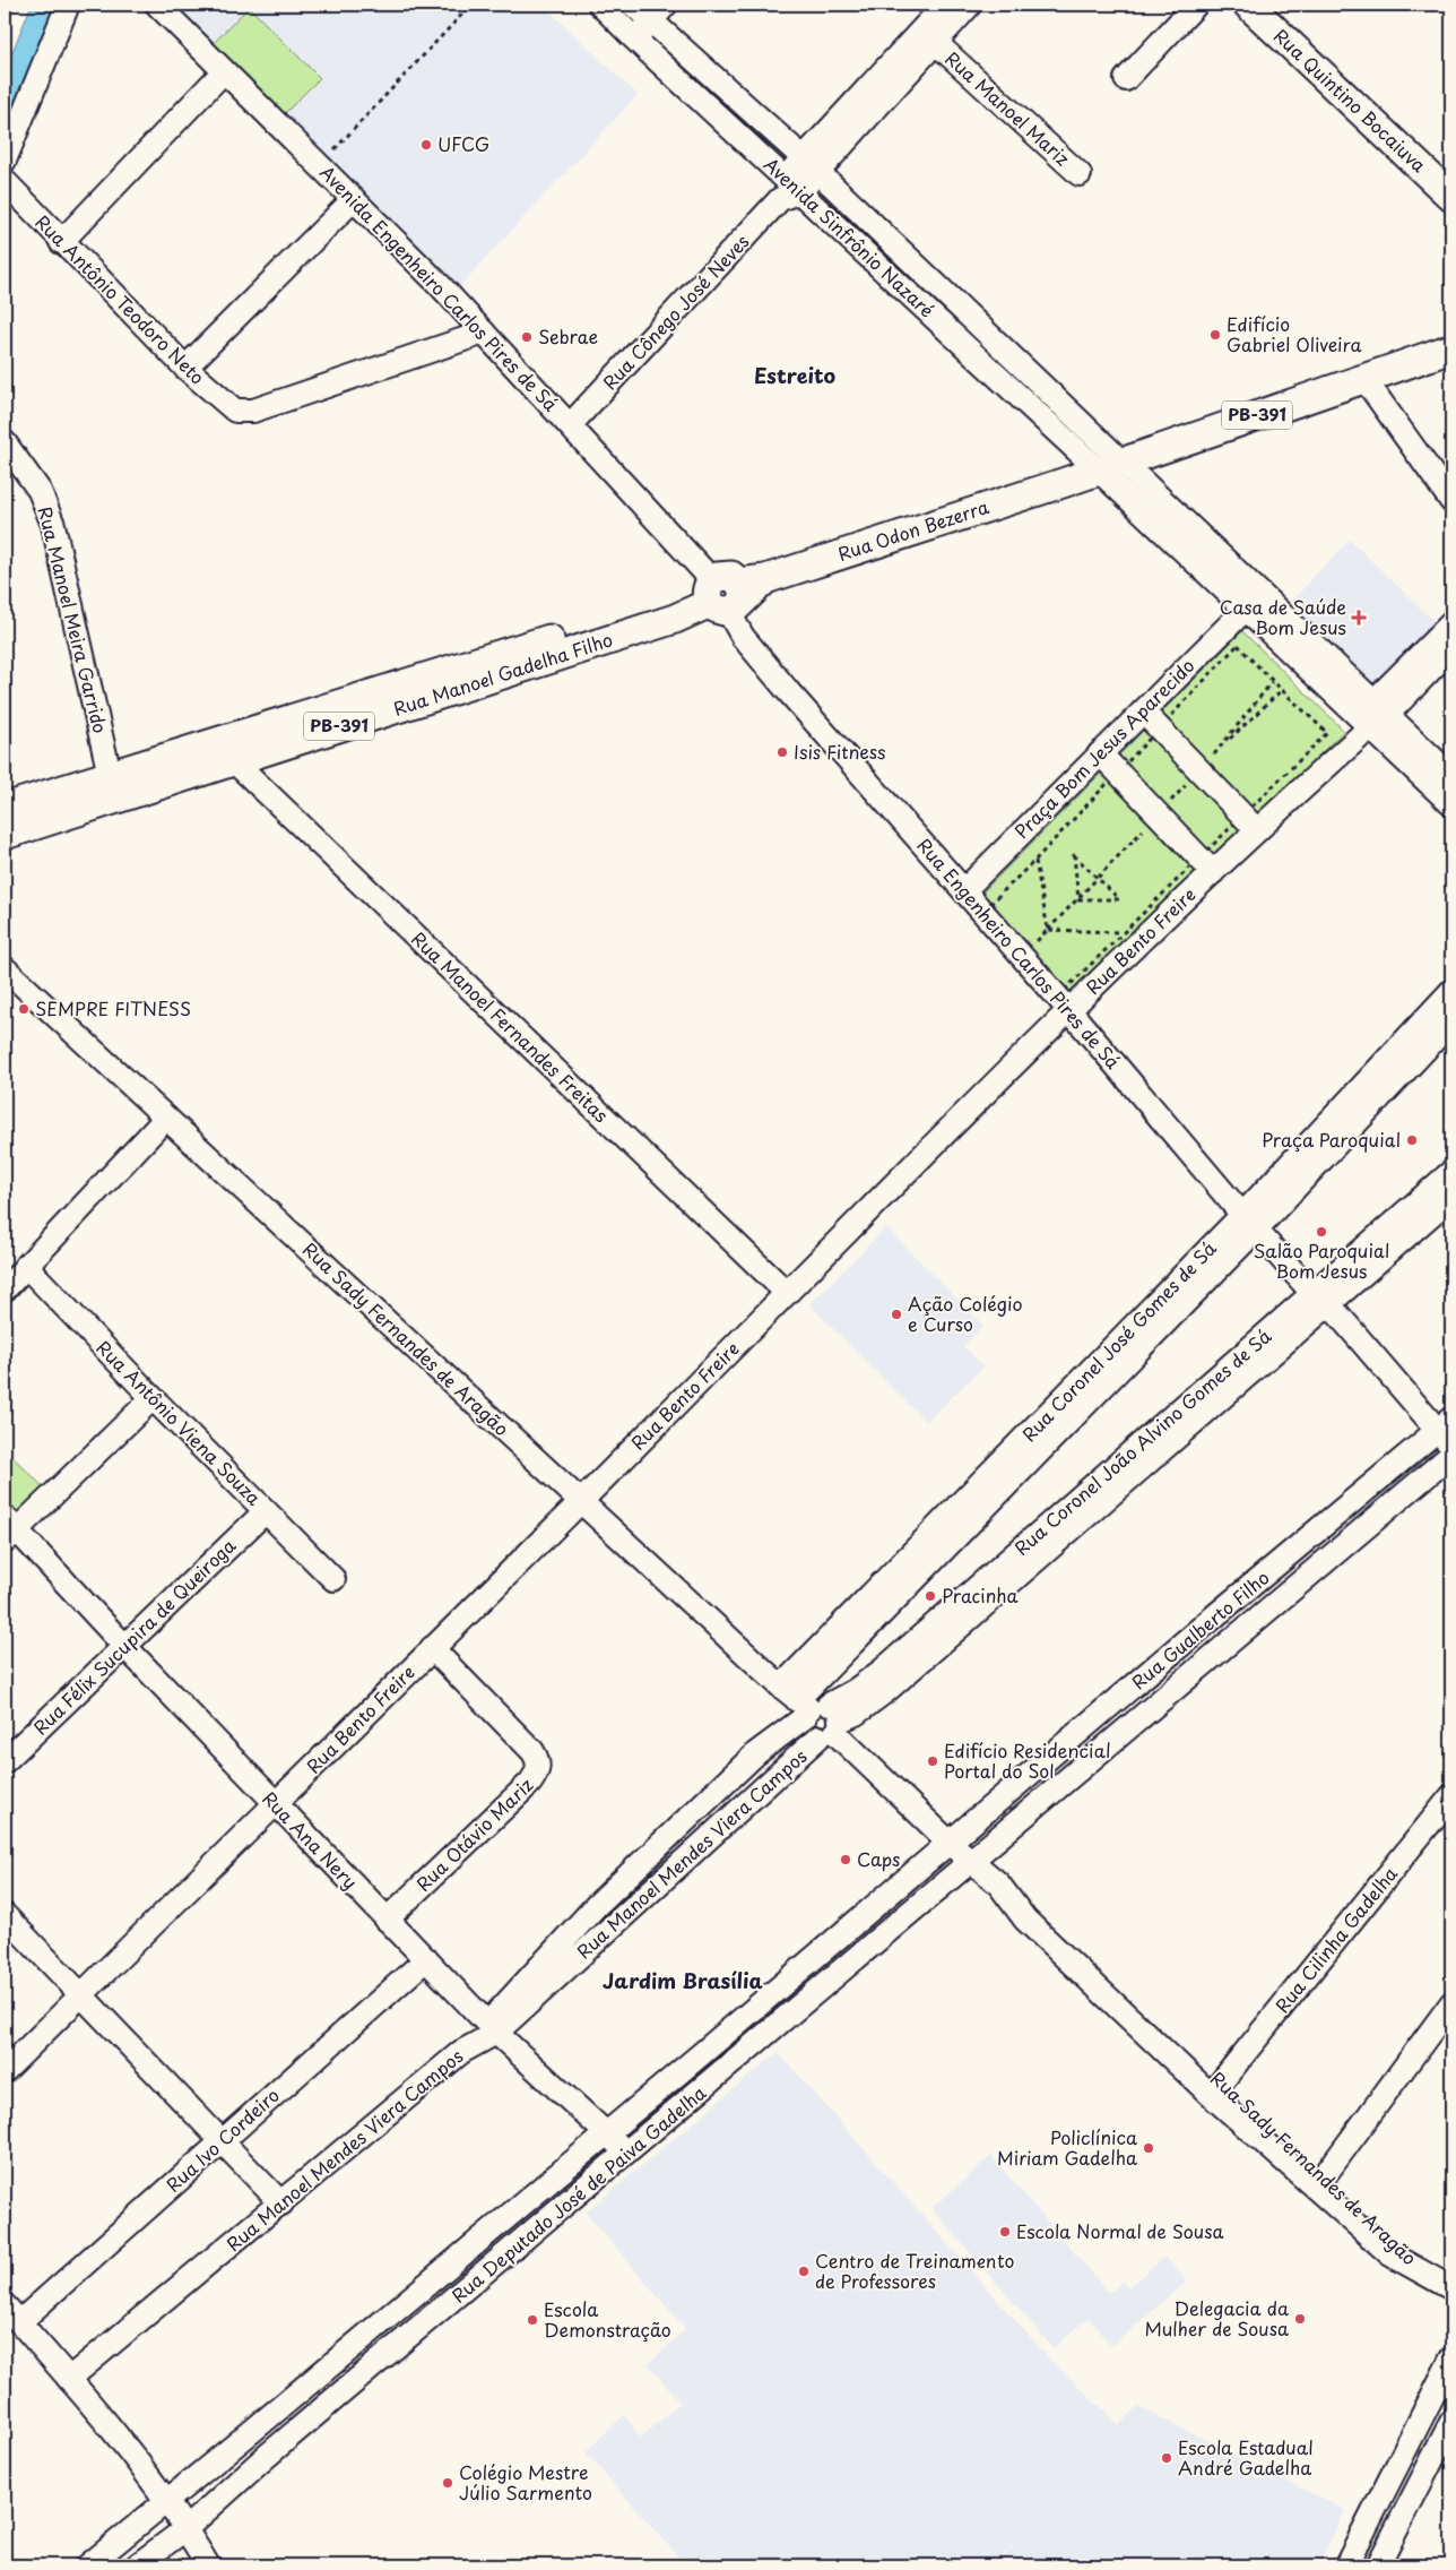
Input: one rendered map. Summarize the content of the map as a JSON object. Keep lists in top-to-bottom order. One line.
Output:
{"streets":{"main road":["Rua Quintino Bocaiuva","PB-391","Rua Odon Bezerra","Rua Manoel Gadelha Filho"],"street":["Rua Manoel Mariz","Avenida Sinfrônio Nazaré","Avenida Engenheiro Carlos Pires de Sá","Rua Antônio Teodoro Neto","Rua Cônego José Neves","Rua Manoel Meira Garrido","Praça Bom Jesus Aparecido","Rua Bento Freire","Rua Engenheiro Carlos Pires de Sá","Rua Manoel Fernandes Freitas","Rua Sady Fernandes de Aragão","Rua Coronel José Gomes de Sá","Rua Antônio Viena Souza","Rua Coronel João Alvino Gomes de Sá","Rua Gualberto Filho","Rua Félix Sucupira de Queiroga","Rua Otávio Mariz","Rua Ana Nery","Rua Manoel Mendes Viera Campos","Rua Cilinha Gadelha","Rua Ivo Cordeiro","Rua Deputado José de Paiva Gadelha"]},"crossings":[["Rua Manoel Mariz","Rua Cônego José Neves"],["Avenida Sinfrônio Nazaré","Rua Cônego José Neves"],["Avenida Sinfrônio Nazaré","PB-391"],["Avenida Sinfrônio Nazaré","Rua Odon Bezerra"],["Avenida Engenheiro Carlos Pires de Sá","Rua Antônio Teodoro Neto"],["Avenida Engenheiro Carlos Pires de Sá","Rua Cônego José Neves"],["Avenida Engenheiro Carlos Pires de Sá","Rua Odon Bezerra"],["Avenida Engenheiro Carlos Pires de Sá","Rua Manoel Gadelha Filho"],["Avenida Engenheiro Carlos Pires de Sá","Rua Engenheiro Carlos Pires de Sá"],["PB-391","Rua Odon Bezerra"],["Rua Odon Bezerra","Rua Manoel Gadelha Filho"],["Rua Odon Bezerra","Rua Engenheiro Carlos Pires de Sá"],["Rua Manoel Meira Garrido","Rua Manoel Gadelha Filho"],["Rua Manoel Gadelha Filho","Rua Engenheiro Carlos Pires de Sá"],["Rua Manoel Gadelha Filho","Rua Manoel Fernandes Freitas"],["Praça Bom Jesus Aparecido","Rua Engenheiro Carlos Pires de Sá"],["Rua Bento Freire","Rua Engenheiro Carlos Pires de Sá"],["Rua Bento Freire","Rua Manoel Fernandes Freitas"],["Rua Bento Freire","Rua Sady Fernandes de Aragão"],["Rua Bento Freire","Rua Otávio Mariz"],["Rua Bento Freire","Rua Ana Nery"],["Rua Engenheiro Carlos Pires de Sá","Rua Coronel José Gomes de Sá"],["Rua Engenheiro Carlos Pires de Sá","Rua Coronel João Alvino Gomes de Sá"],["Rua Engenheiro Carlos Pires de Sá","Rua Gualberto Filho"],["Rua Sady Fernandes de Aragão","Rua Coronel José Gomes de Sá"],["Rua Sady Fernandes de Aragão","Rua Coronel João Alvino Gomes de Sá"],["Rua Sady Fernandes de Aragão","Rua Gualberto Filho"],["Rua Sady Fernandes de Aragão","Rua Manoel Mendes Viera Campos"],["Rua Sady Fernandes de Aragão","Rua Cilinha Gadelha"],["Rua Sady Fernandes de Aragão","Rua Deputado José de Paiva Gadelha"],["Rua Coronel José Gomes de Sá","Rua Coronel João Alvino Gomes de Sá"],["Rua Coronel José Gomes de Sá","Rua Manoel Mendes Viera Campos"],["Rua Antônio Viena Souza","Rua Félix Sucupira de Queiroga"],["Rua Coronel João Alvino Gomes de Sá","Rua Manoel Mendes Viera Campos"],["Rua Gualberto Filho","Rua Deputado José de Paiva Gadelha"],["Rua Félix Sucupira de Queiroga","Rua Ana Nery"],["Rua Otávio Mariz","Rua Ana Nery"],["Rua Ana Nery","Rua Manoel Mendes Viera Campos"],["Rua Ana Nery","Rua Ivo Cordeiro"],["Rua Ana Nery","Rua Deputado José de Paiva Gadelha"]],"districts":["Estreito","Jardim Brasília"],"places":{"other":["UFCG","Edifício Gabriel Oliveira","Sebrae","Isis Fitness","SEMPRE FITNESS","Praça Paroquial","Salão Paroquial Bom Jesus","Ação Colégio e Curso","Pracinha","Edifício Residencial Portal do Sol","Caps","Policlínica Miriam Gadelha","Escola Normal de Sousa","Centro de Treinamento de Professores","Delegacia da Mulher de Sousa","Escola Demonstração","Escola Estadual André Gadelha","Colégio Mestre Júlio Sarmento"],"health":["Casa de Saúde Bom Jesus"]}}
